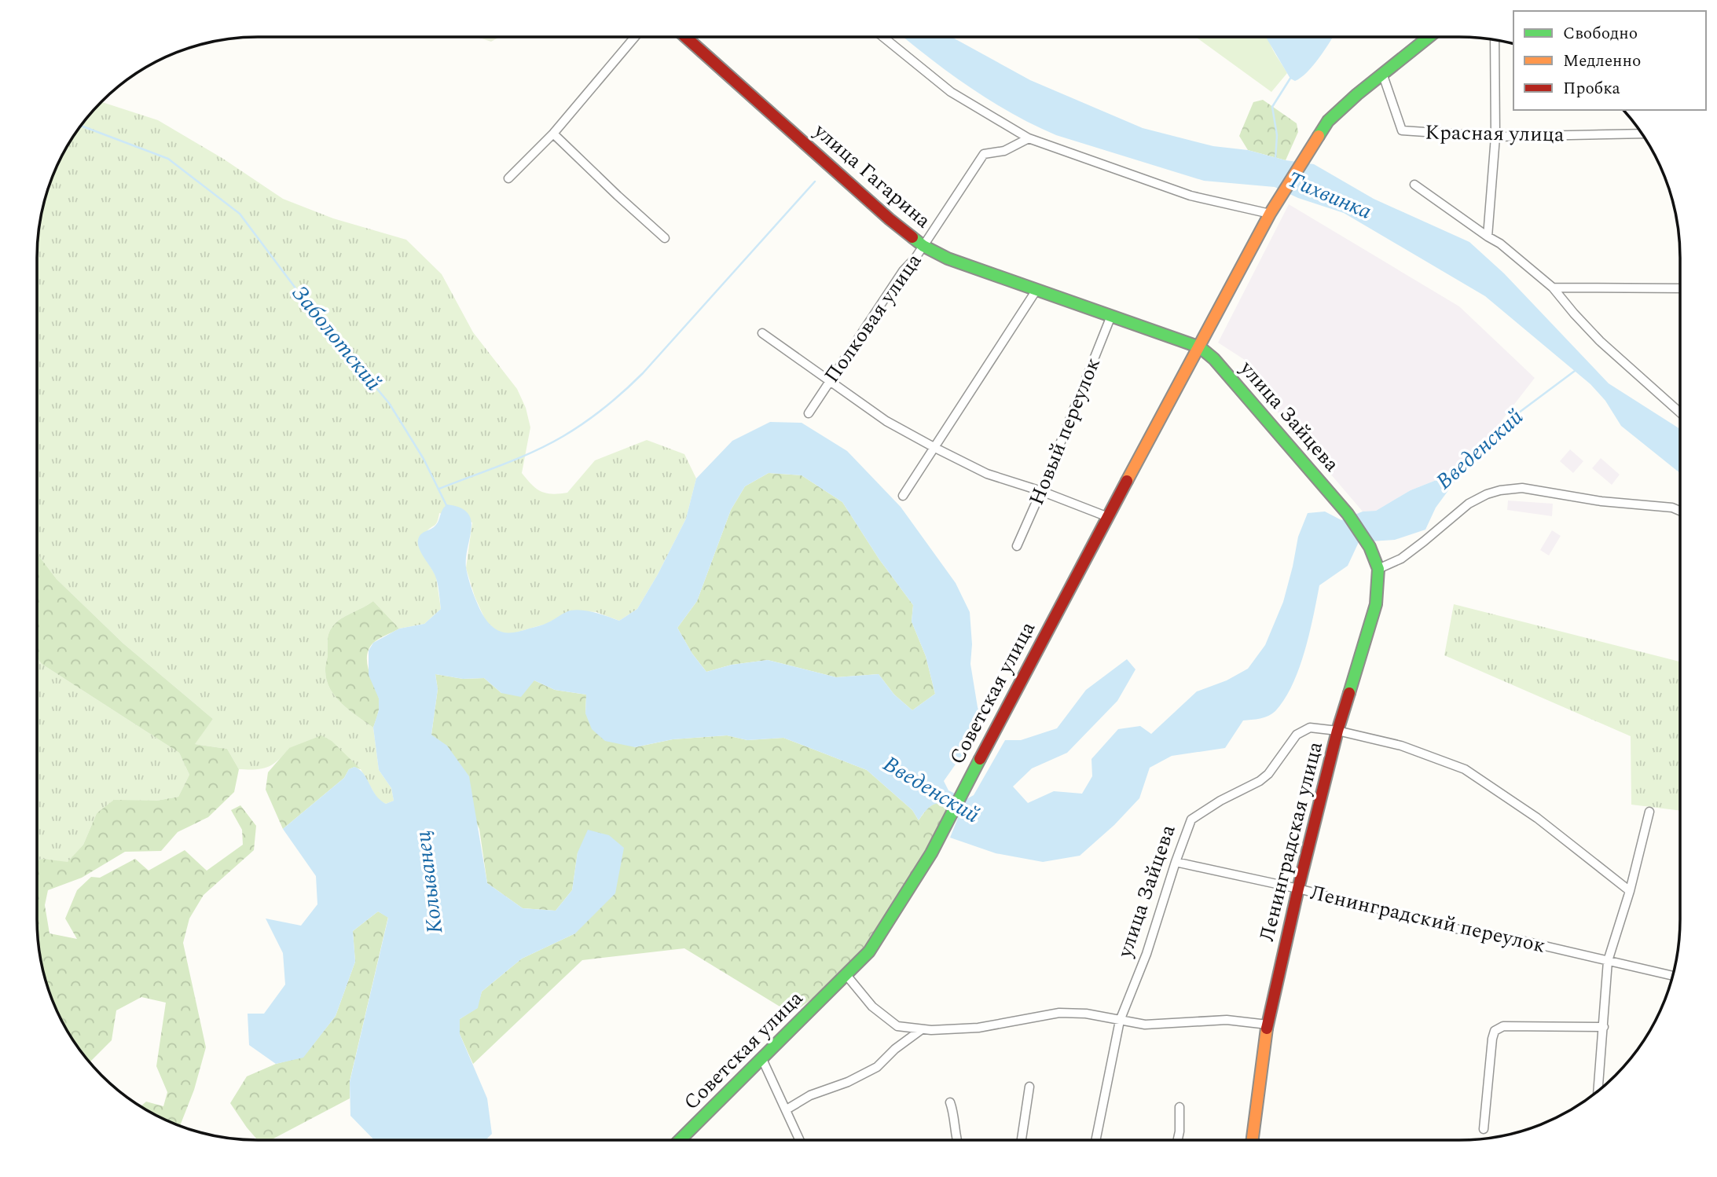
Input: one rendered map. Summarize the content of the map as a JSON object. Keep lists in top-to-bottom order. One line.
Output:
{"streets":{"main road":["улица Гагарина","улица Зайцева","Советская улица","Ленинградская улица"],"street":["Красная улица","Полковая улица","Новый переулок","Ленинградский переулок"]},"crossings":[["Красная улица","Советская улица"],["улица Гагарина","Полковая улица"],["улица Гагарина","улица Зайцева"],["улица Гагарина","Новый переулок"],["улица Гагарина","Советская улица"],["улица Зайцева","Советская улица"],["улица Зайцева","Ленинградская улица"],["улица Зайцева","Ленинградский переулок"],["Ленинградская улица","Ленинградский переулок"]],"water":["Тихвинка","Заболотский","Введенский","Колыванец"],"legend":["Свободно","Медленно","Пробка"]}
